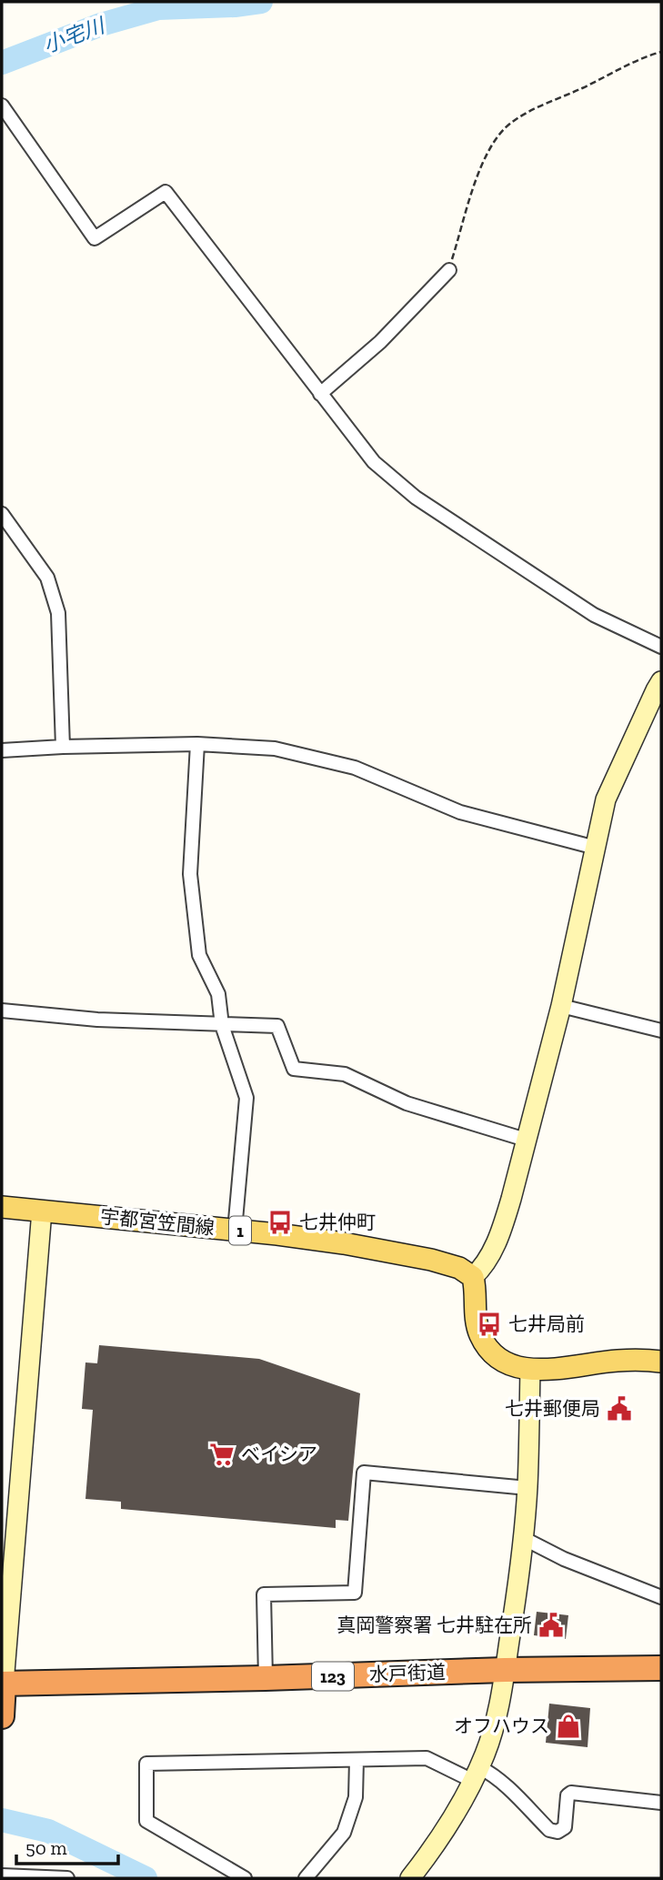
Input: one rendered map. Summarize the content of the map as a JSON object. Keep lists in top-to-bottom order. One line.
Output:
{"streets":{"highway":["水戸街道","123"],"main road":["宇都宮笠間線","1"]},"water":["小宅川"],"places":{"bus stop":["七井仲町","七井局前"],"public building":["七井郵便局","真岡警察署 七井駐在所"],"supermarket":["ベイシア"],"shop":["オフハウス"]},"scale_bar":"50 m"}
